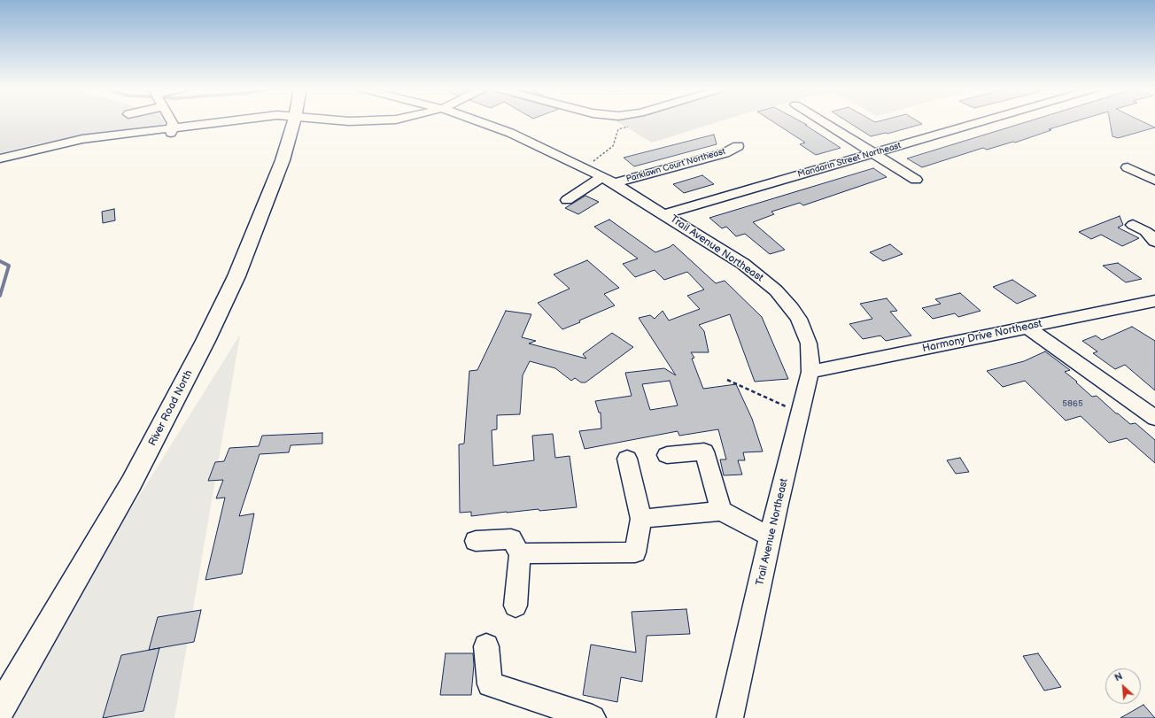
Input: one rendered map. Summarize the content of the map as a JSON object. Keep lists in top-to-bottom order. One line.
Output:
{"streets":{"main road":["River Road North"],"street":["Mandarin Street Northeast","Parklawn Court Northeast","Trail Avenue Northeast","Harmony Drive Northeast"]},"crossings":[["Mandarin Street Northeast","Trail Avenue Northeast"],["Parklawn Court Northeast","Trail Avenue Northeast"],["Trail Avenue Northeast","Harmony Drive Northeast"]],"house_numbers":["5865"],"north":"top left"}
